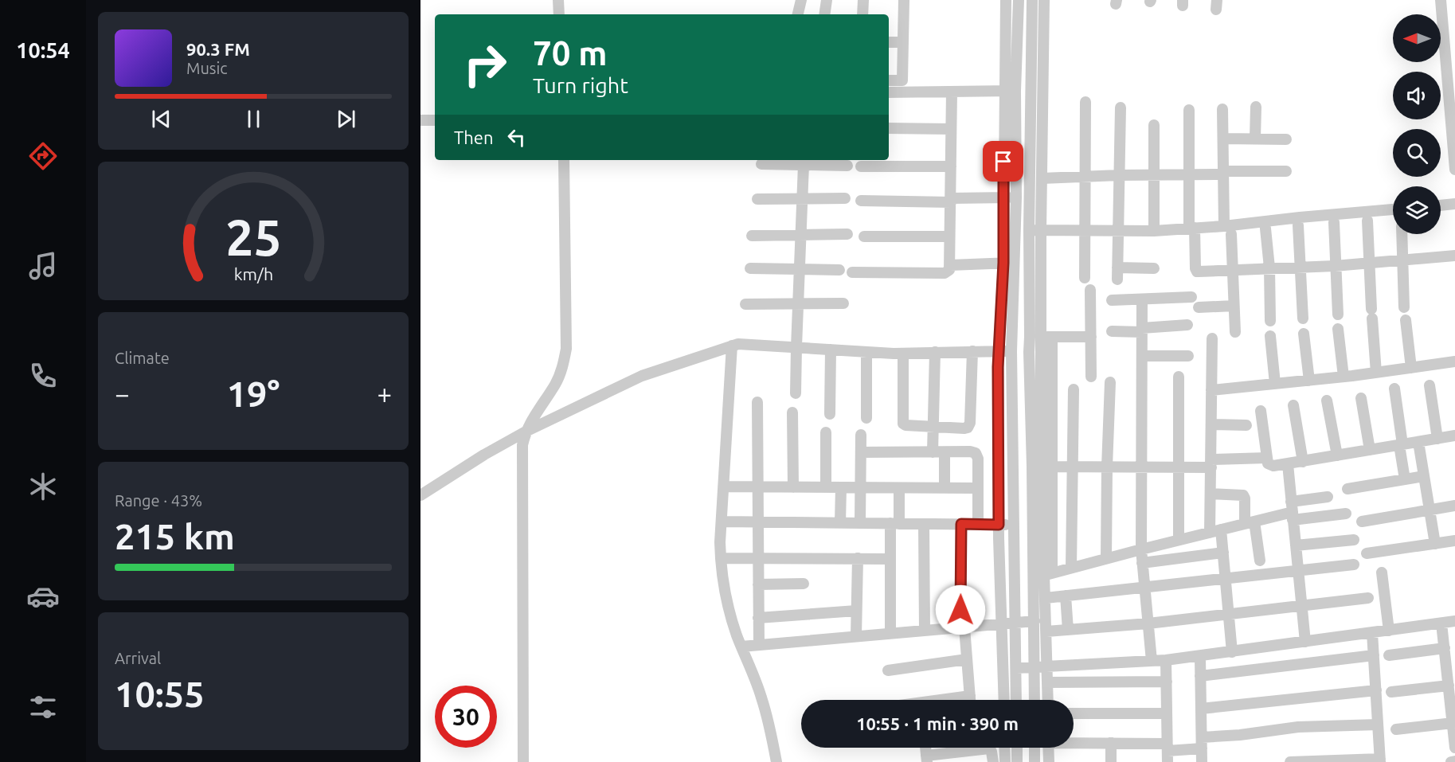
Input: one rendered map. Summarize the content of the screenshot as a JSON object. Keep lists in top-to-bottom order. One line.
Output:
{"north":"left","page":{"tabs":"10:54","turn":["70 m","Turn right"],"song":["90.3 FM","Music"],"then":"Then","tile":["Climate",["Range · 43%","215 km"],["Arrival","10:55"]],"heat":["−","19°","+"],"limit":"30","trip":"10:55 · 1 min · 390 m","gauge":["25","km/h"]}}
